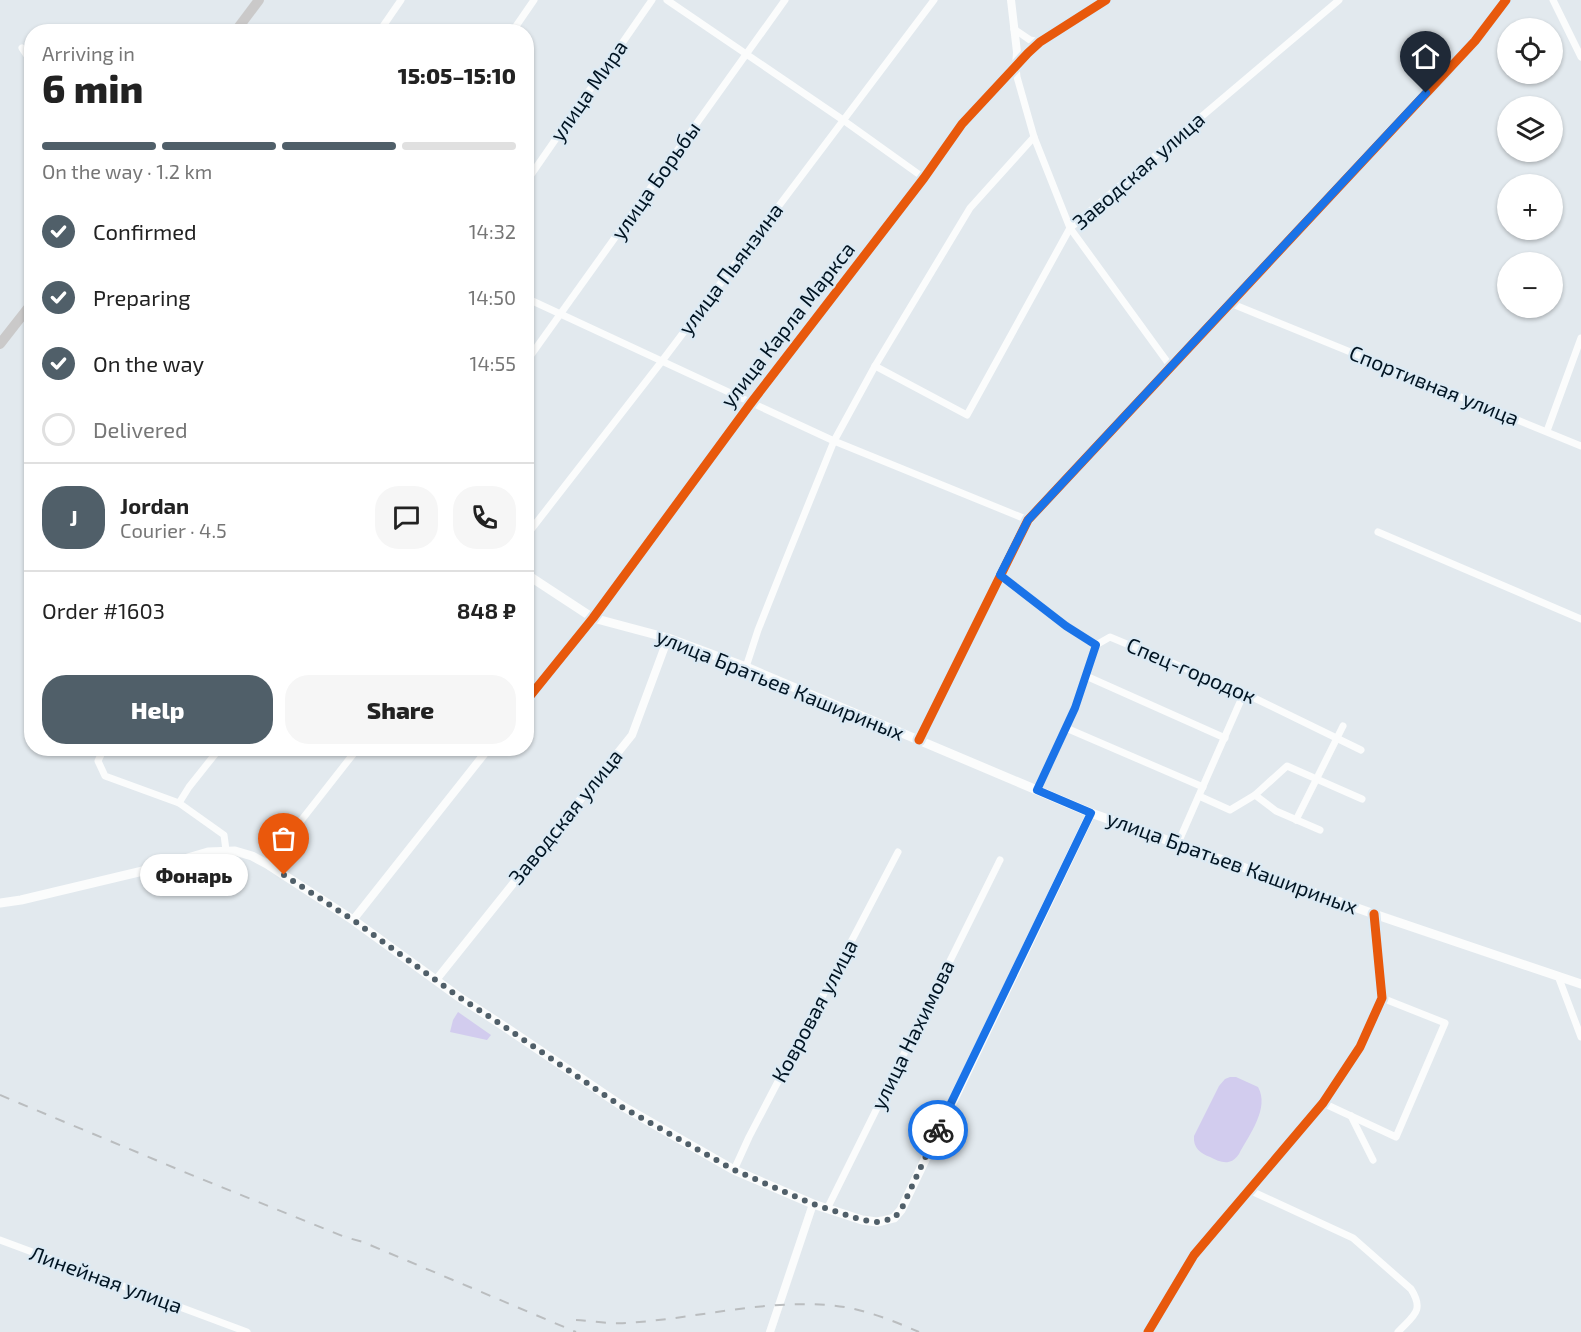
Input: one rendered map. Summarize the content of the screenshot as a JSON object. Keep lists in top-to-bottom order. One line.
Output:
{"streets":{"main road":["улица Братьев Кашириных"],"street":["улица Мира","Заводская улица","улица Борьбы","улица Пьянзина","улица Карла Маркса","Спортивная улица","Спец-городок","Ковровая улица","улица Нахимова","Линейная улица"]},"crossings":[["Заводская улица","улица Братьев Кашириных"],["улица Карла Маркса","улица Братьев Кашириных"]],"places":["Фонарь"],"page":{"map_buttons":["+","−"],"heading":["6 min","Arriving in","15:05–15:10"],"panel":["Jordan","Courier · 4.5","Order #1603","848 ₽"],"bar":"On the way · 1.2 km","list":[["Confirmed","14:32"],["Preparing","14:50"],["On the way","14:55"],"Delivered"],"round":"J","buttons":["Help","Share"],"bubble":"Фонарь"}}
